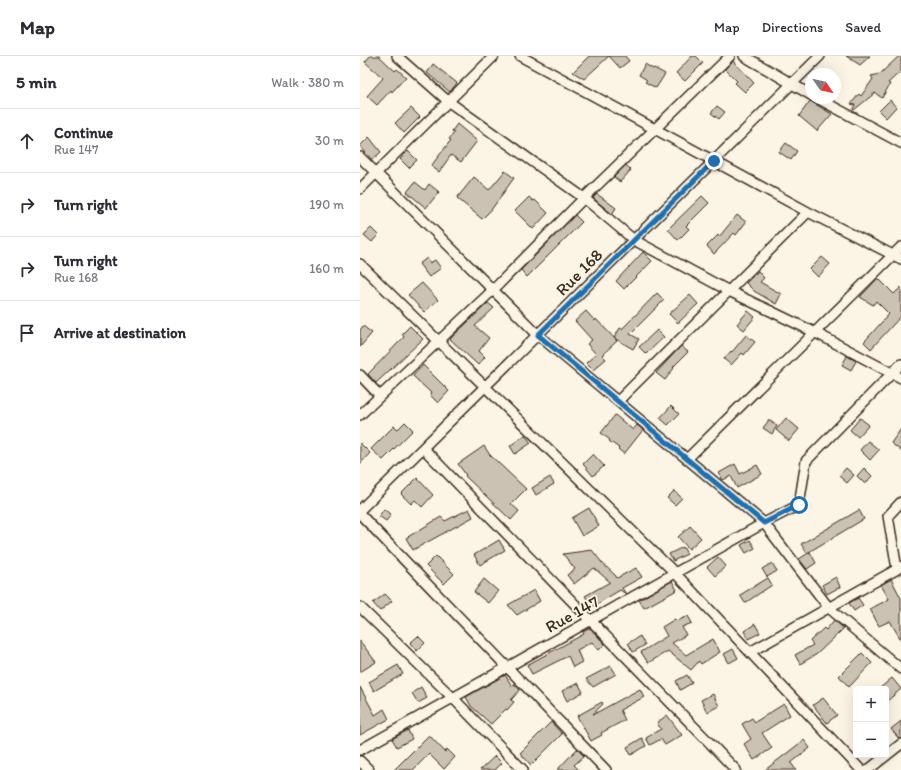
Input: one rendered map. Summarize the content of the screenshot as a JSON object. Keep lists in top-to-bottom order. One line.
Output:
{"streets":{"street":["Rue 168","Rue 147"]},"north":"bottom right","page":{"header":"Map","nav":["Map","Directions","Saved"],"heading":["5 min","Walk · 380 m"],"list":[["Continue","Rue 147","30 m"],["Turn right","190 m"],["Turn right","Rue 168","160 m"],"Arrive at destination"],"map_buttons":["+","−"]}}
